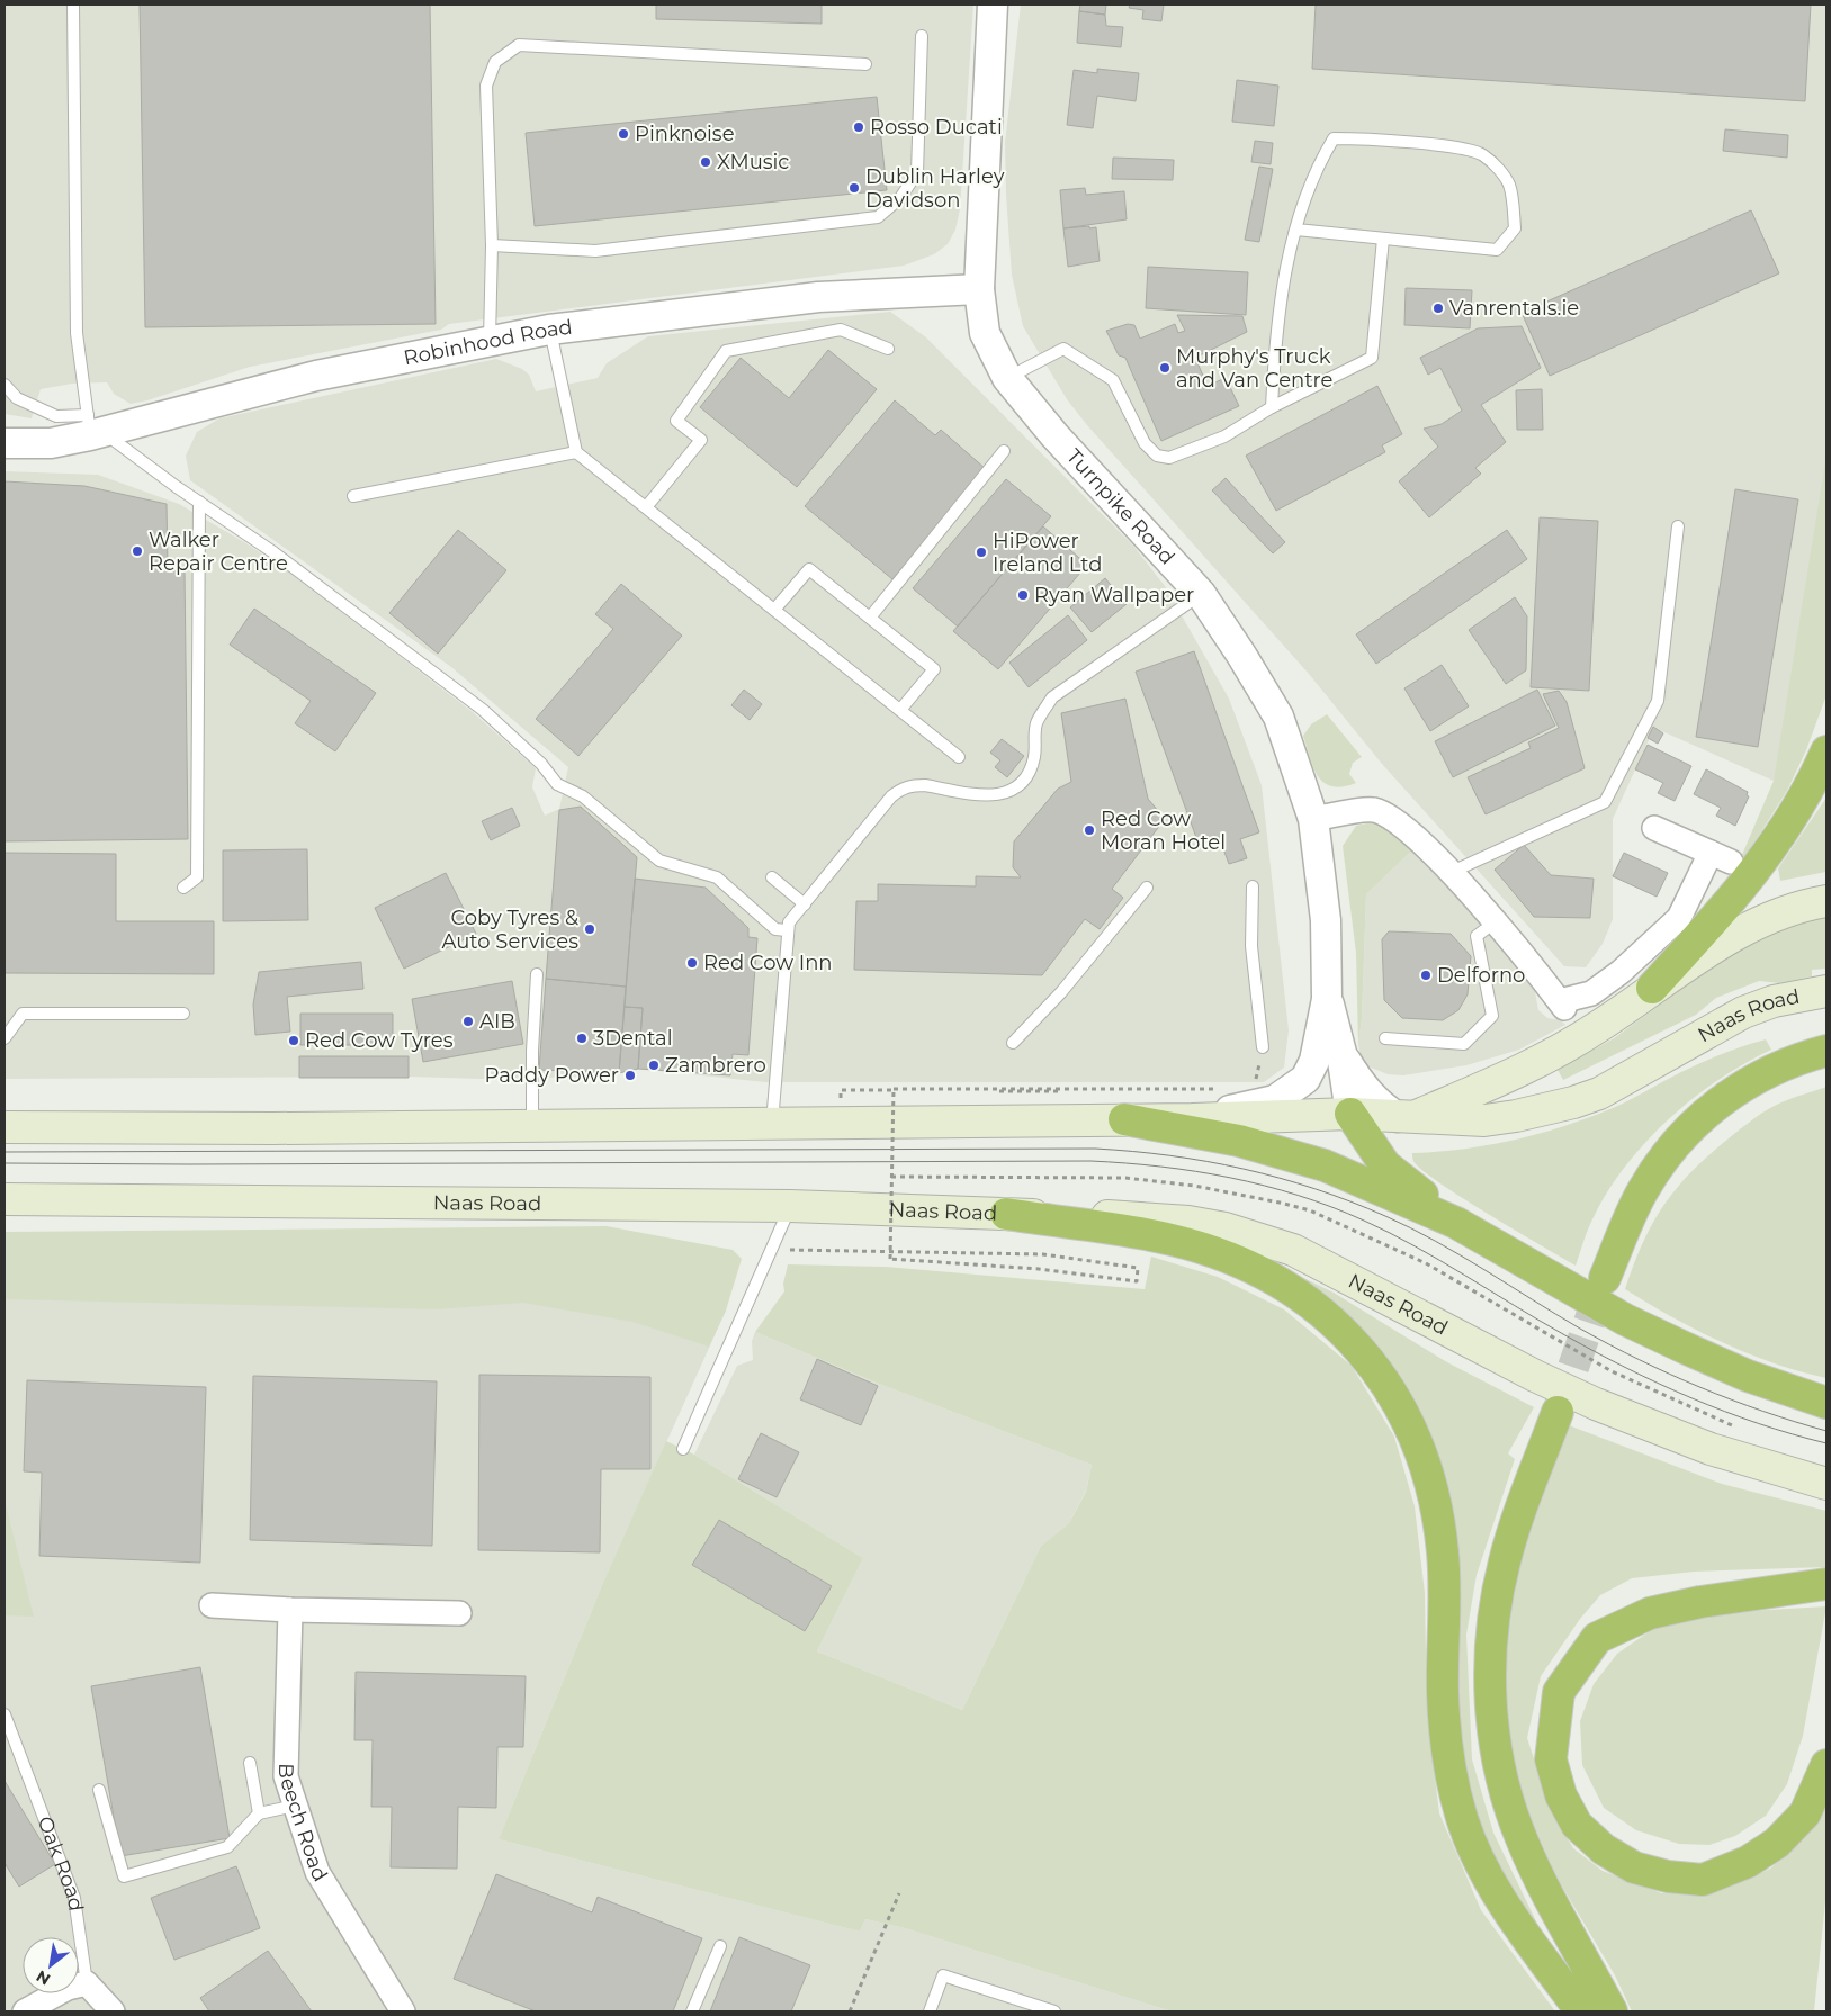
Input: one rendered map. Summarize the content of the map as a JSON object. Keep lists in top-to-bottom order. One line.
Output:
{"streets":{"main road":["Naas Road"],"street":["Robinhood Road","Turnpike Road","Beech Road"],"lane":["Oak Road"]},"crossings":[["Robinhood Road","Turnpike Road"]],"places":["Rosso Ducati","Pinknoise","XMusic","Dublin Harley Davidson","Vanrentals.ie","Murphy's Truck and Van Centre","Walker Repair Centre","HiPower Ireland Ltd","Ryan Wallpaper","Red Cow Moran Hotel","Coby Tyres & Auto Services","Red Cow Inn","Delforno","AIB","3Dental","Red Cow Tyres","Zambrero","Paddy Power"],"north":"bottom left"}
